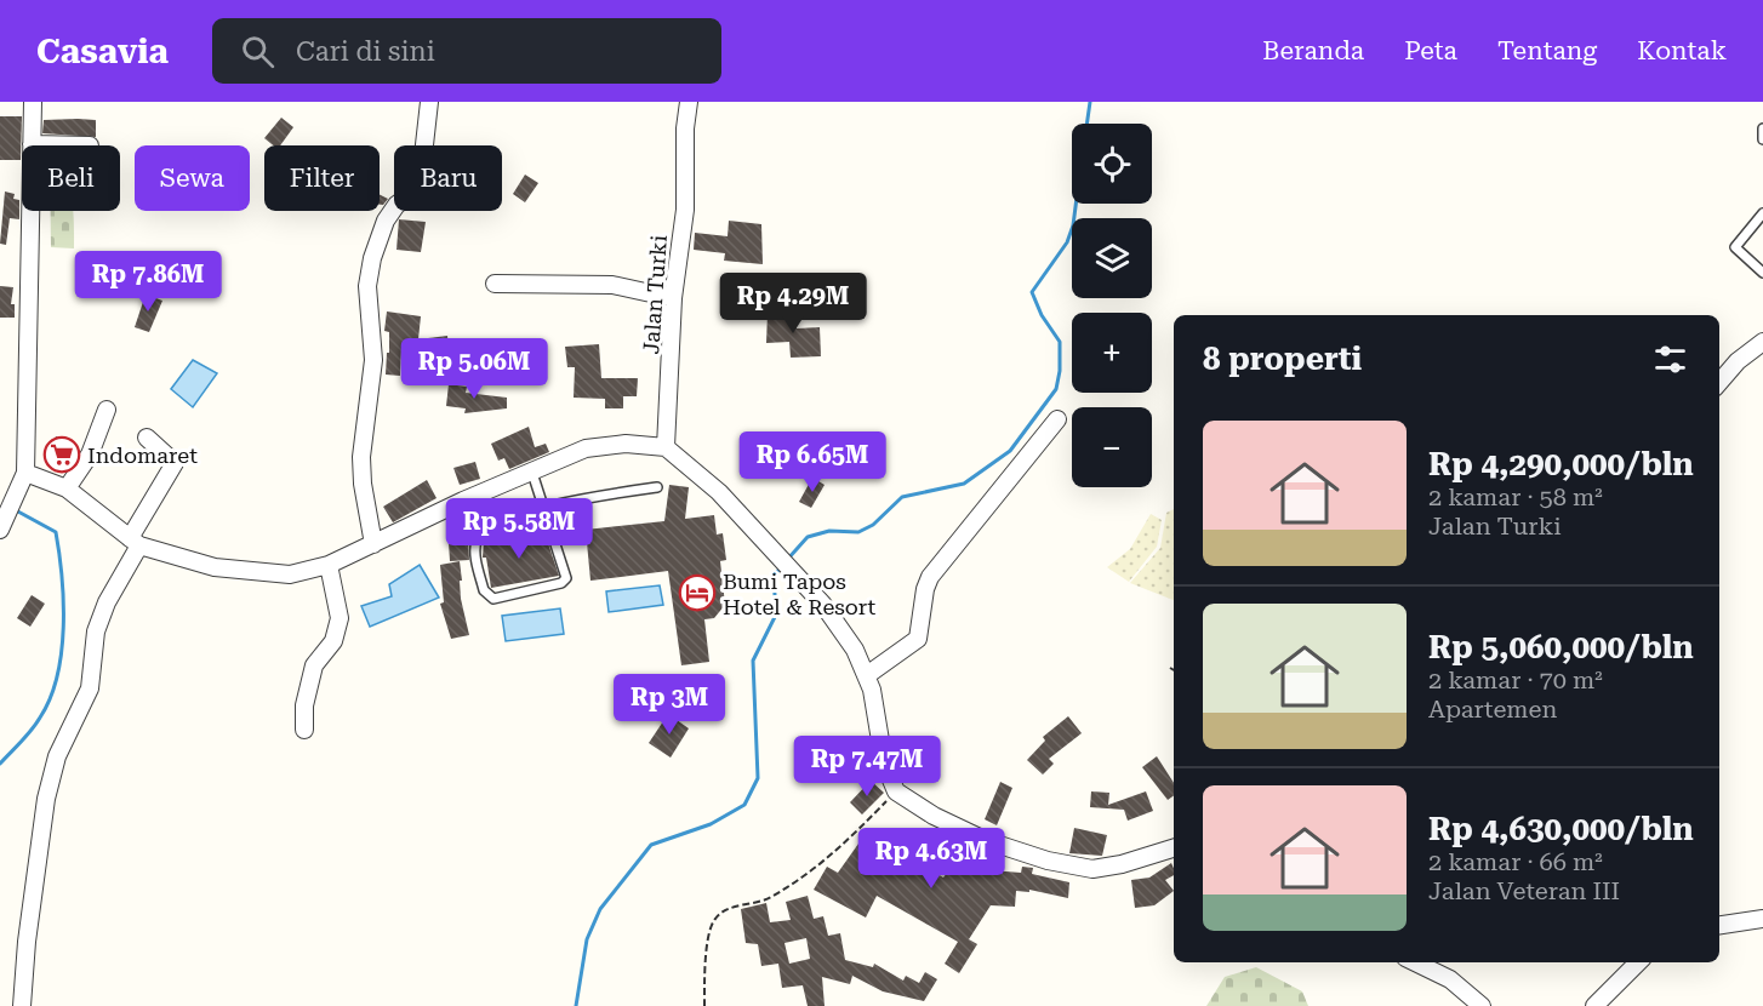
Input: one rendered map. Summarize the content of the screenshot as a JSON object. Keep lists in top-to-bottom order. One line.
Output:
{"streets":{"street":["Jalan Turki"]},"places":{"supermarket":["Indomaret"],"hotel":["Bumi Tapos Hotel & Resort"]},"page":{"header":"Casavia","search":"Cari di sini","nav":["Beranda","Peta","Tentang","Kontak"],"map_buttons":["+","−"],"chip":["Beli","Sewa","Filter","Baru"],"price":["Rp 7.86M","Rp 4.29M","Rp 5.06M","Rp 6.65M","Rp 5.58M","Rp 3M","Rp 7.47M","Rp 4.63M"],"heading":"8 properti","list":[{"name":"Rp 4,290,000/bln","note":"2 kamar · 58 m² · Jalan Turki"},{"name":"Rp 5,060,000/bln","note":"2 kamar · 70 m² · Apartemen"},{"name":"Rp 4,630,000/bln","note":"2 kamar · 66 m² · Jalan Veteran III"}]}}
